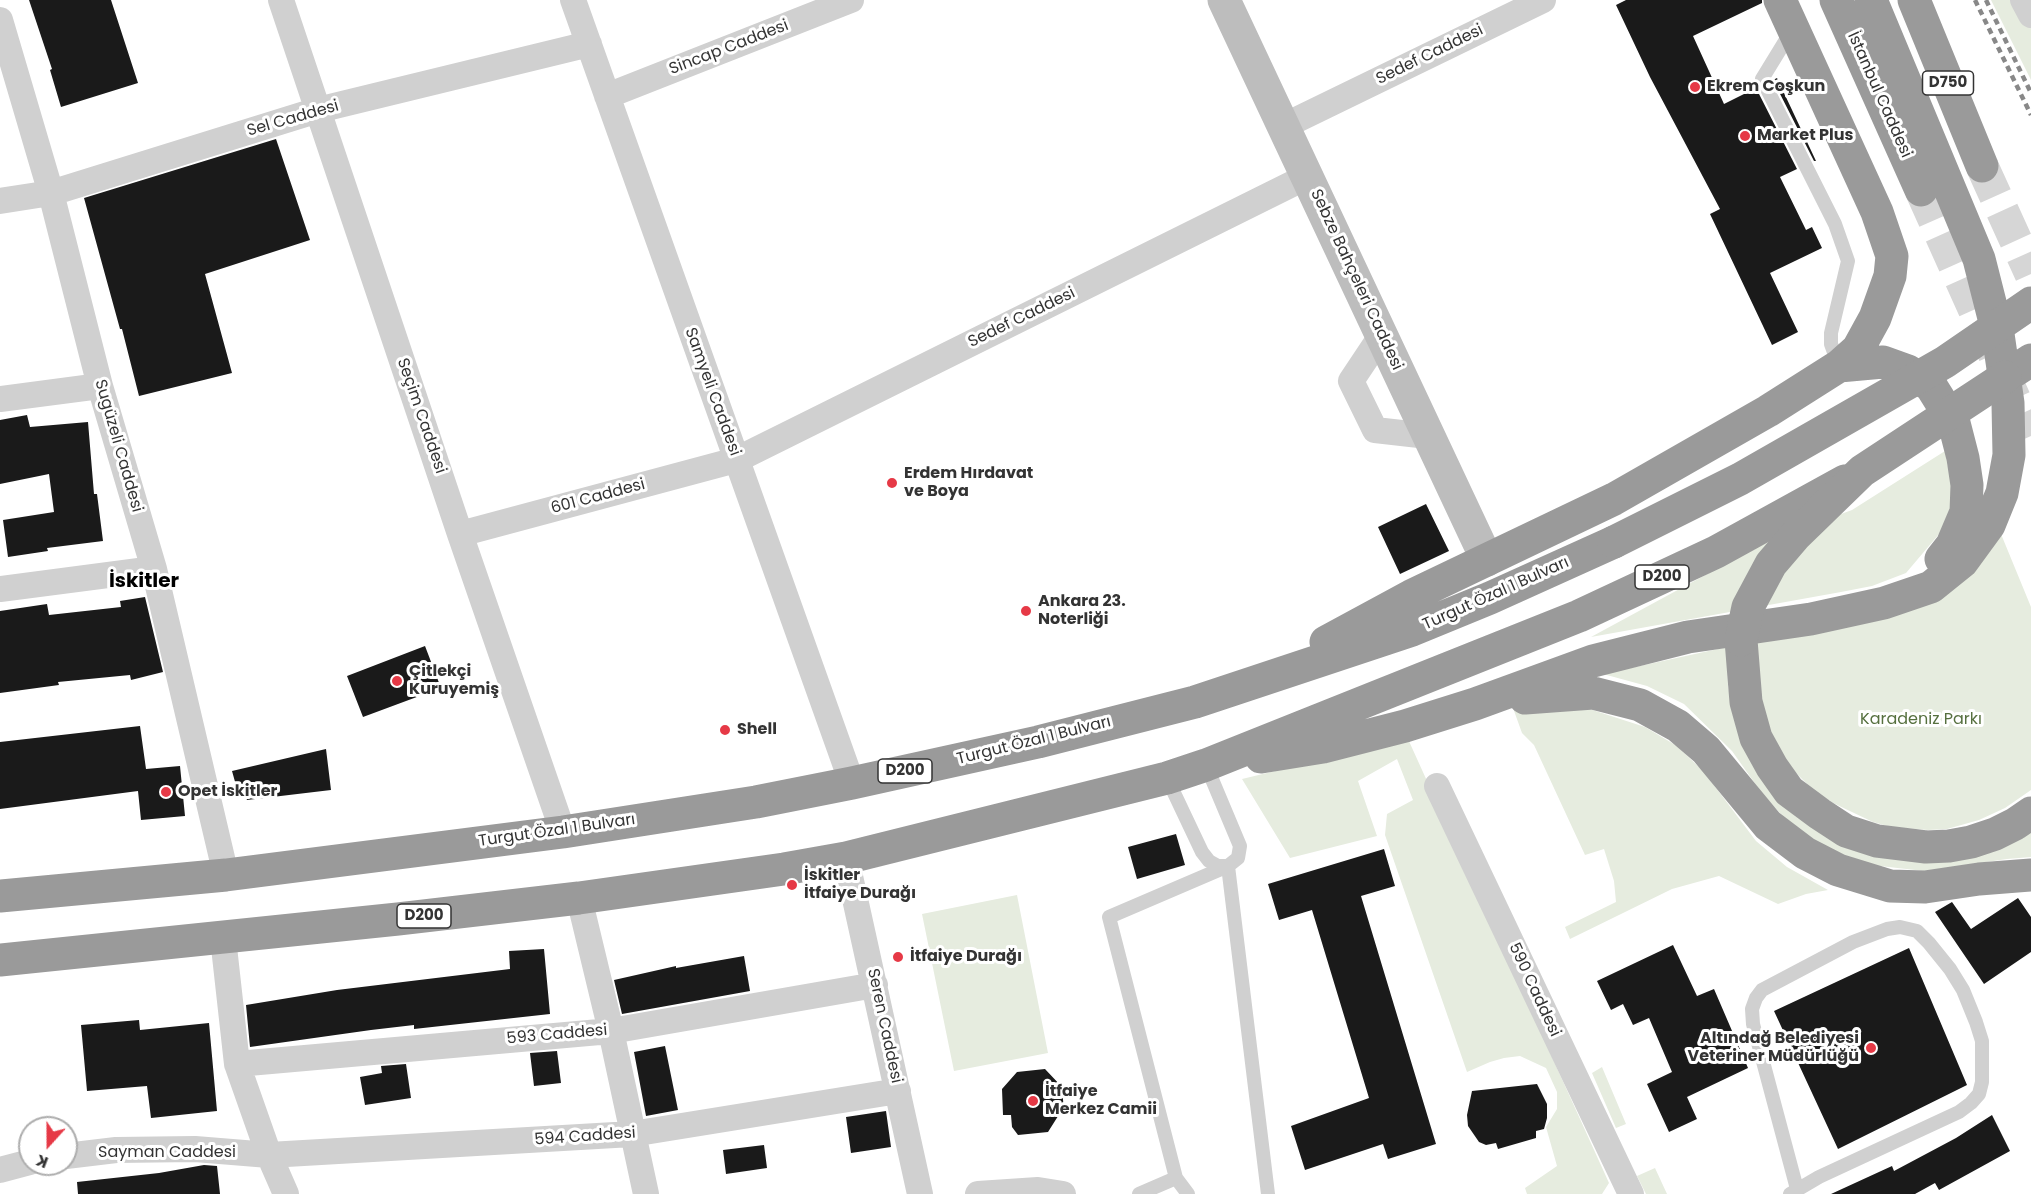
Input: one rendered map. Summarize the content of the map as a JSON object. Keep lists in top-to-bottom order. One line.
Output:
{"streets":{"highway":["D750","İstanbul Caddesi","D200","Turgut Özal 1 Bulvarı"],"street":["Sincap Caddesi","Sedef Caddesi","Sel Caddesi","Sebze Bahçeleri Caddesi","Samyeli Caddesi","Seçim Caddesi","Sugüzeli Caddesi","601 Caddesi","590 Caddesi","Seren Caddesi","593 Caddesi","594 Caddesi","Sayman Caddesi"]},"crossings":[["Sincap Caddesi","Samyeli Caddesi"],["Sedef Caddesi","Sebze Bahçeleri Caddesi"],["Sedef Caddesi","Samyeli Caddesi"],["Sedef Caddesi","601 Caddesi"],["Sel Caddesi","Samyeli Caddesi"],["Sel Caddesi","Seçim Caddesi"],["Sel Caddesi","Sugüzeli Caddesi"],["Samyeli Caddesi","601 Caddesi"],["Samyeli Caddesi","Turgut Özal 1 Bulvarı"],["Seçim Caddesi","601 Caddesi"],["Seçim Caddesi","Turgut Özal 1 Bulvarı"],["Sugüzeli Caddesi","Turgut Özal 1 Bulvarı"],["D200","Seren Caddesi"],["Seren Caddesi","593 Caddesi"],["Seren Caddesi","594 Caddesi"],["594 Caddesi","Sayman Caddesi"]],"districts":["İskitler"],"parks":["Karadeniz Parkı"],"places":["Ekrem Coşkun","Market Plus","Erdem Hırdavat ve Boya","Ankara 23. Noterliği","Çitlekçi Kuruyemiş","Shell","Opet İskitler","İskitler İtfaiye Durağı","İtfaiye Durağı","Altındağ Belediyesi Veteriner Müdürlüğü","İtfaiye Merkez Camii"],"north":"bottom"}
